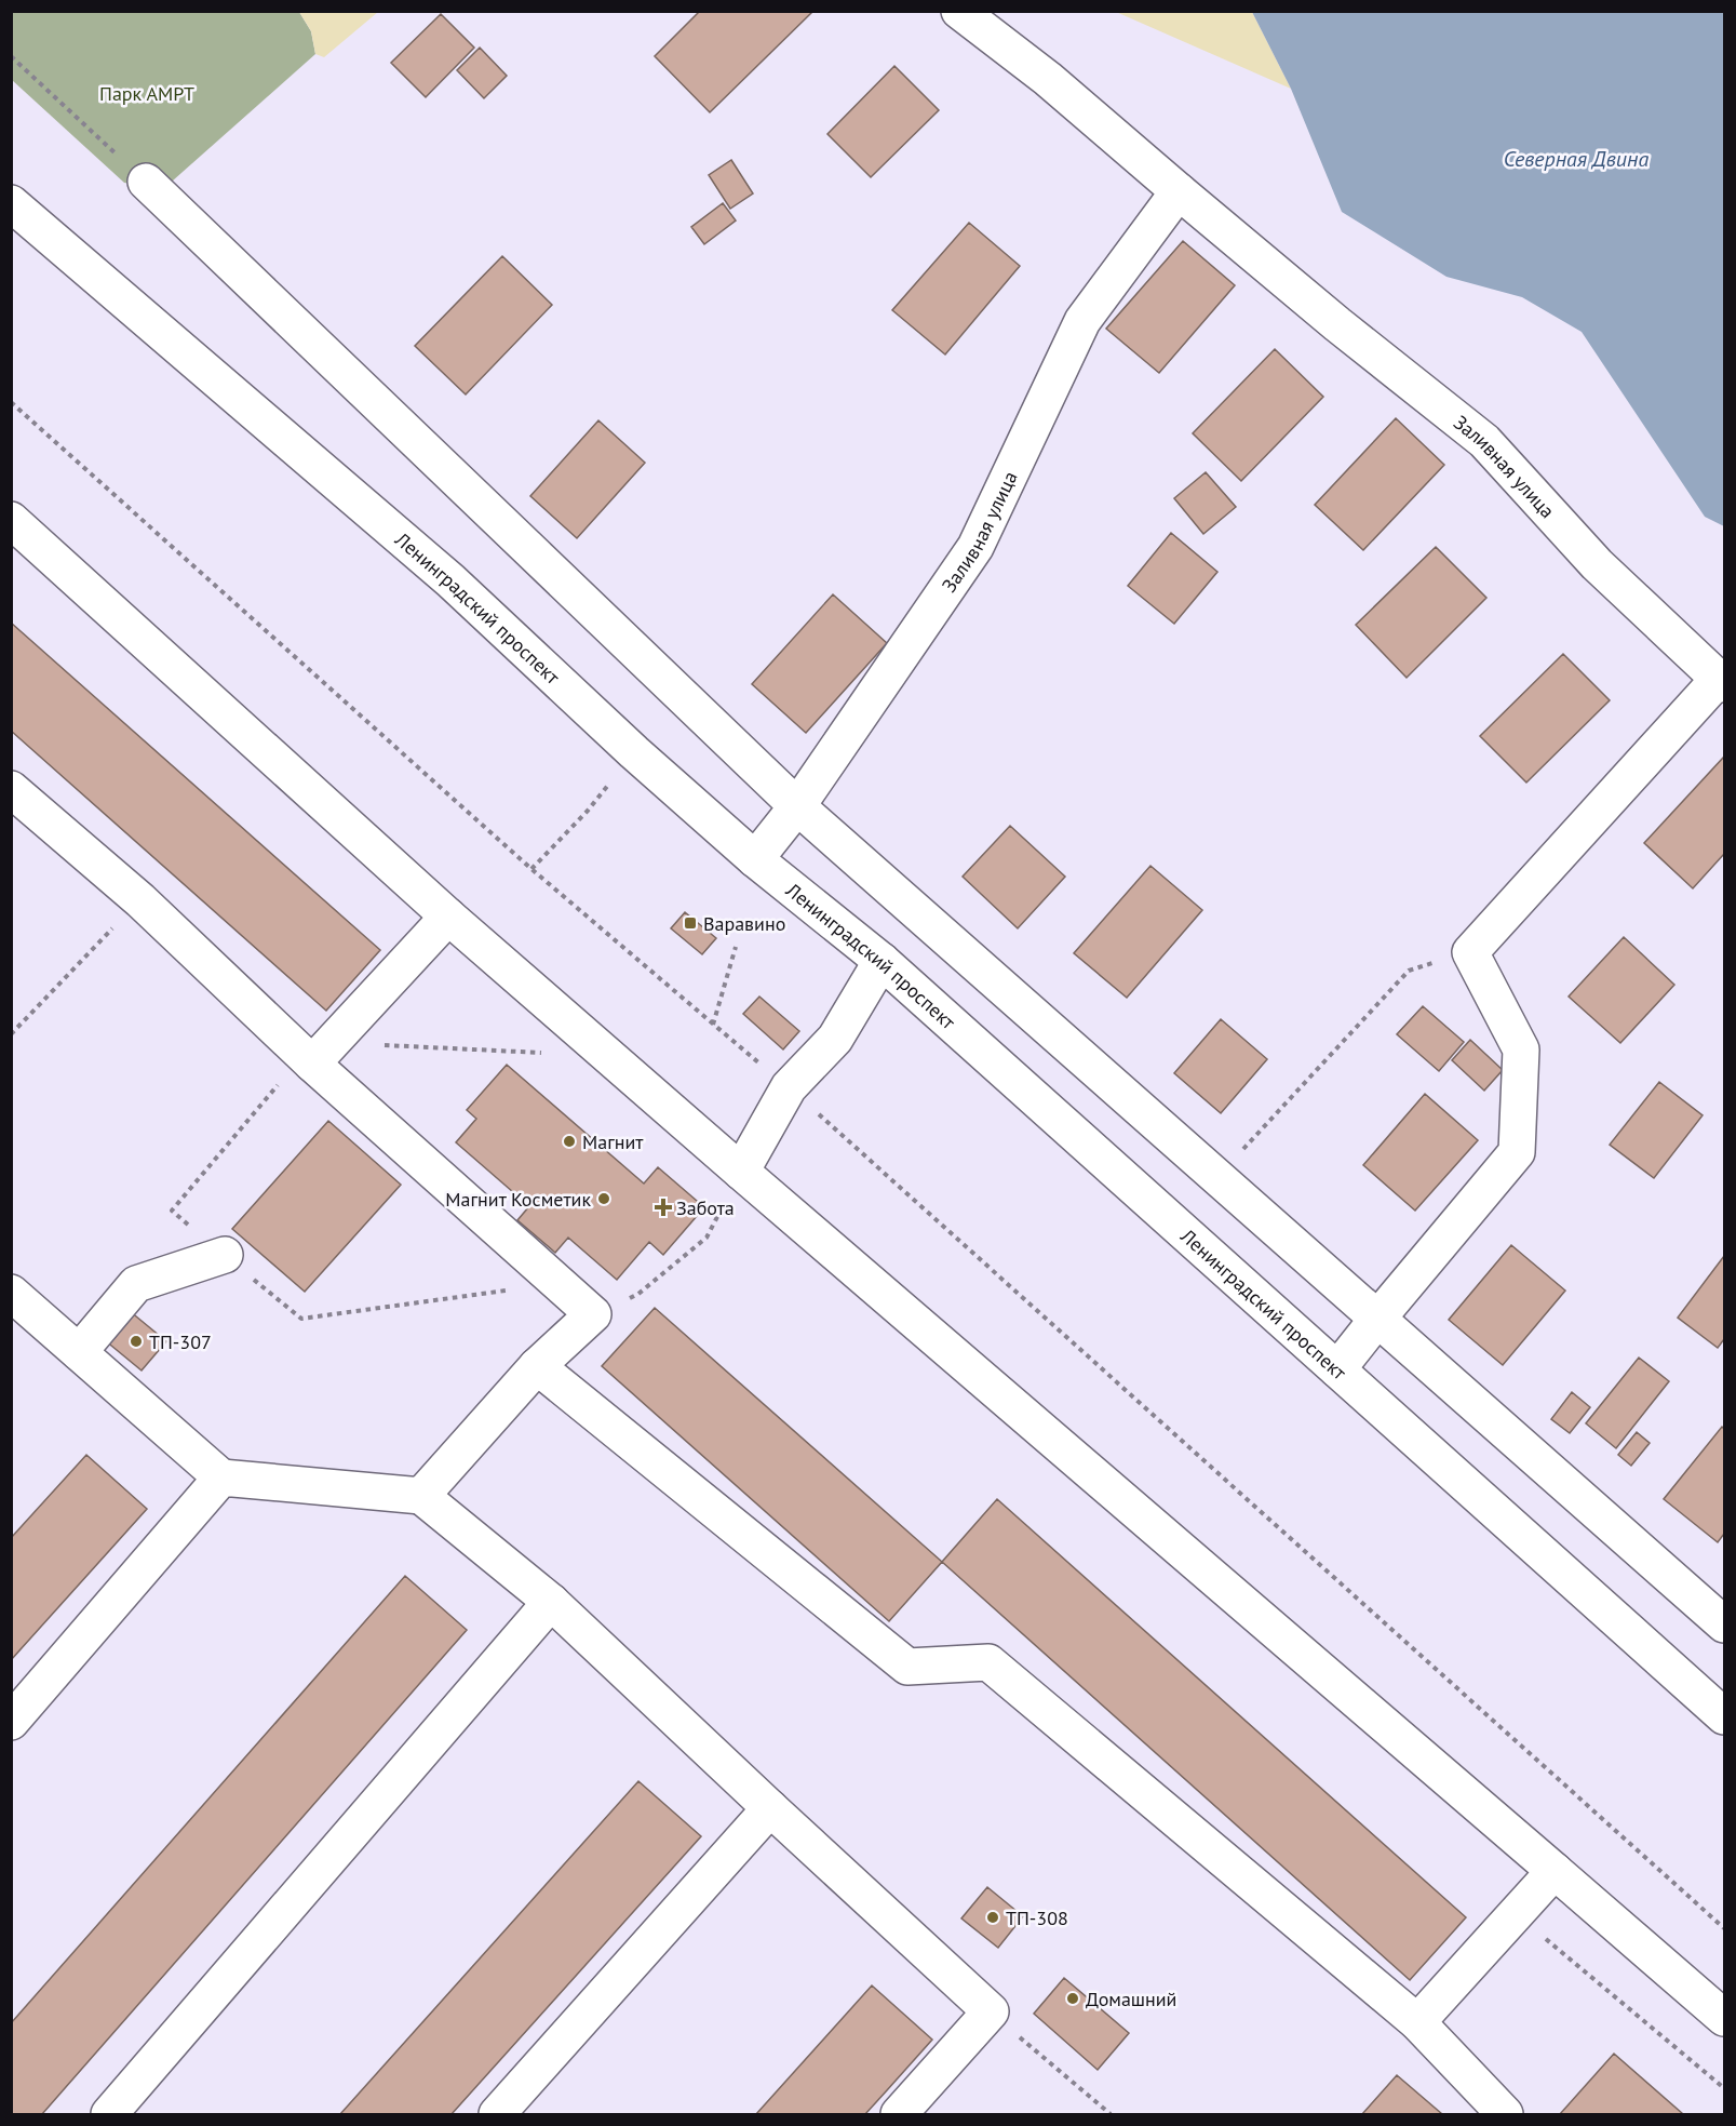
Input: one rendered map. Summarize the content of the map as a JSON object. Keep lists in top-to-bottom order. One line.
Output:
{"streets":{"main road":["Заливная улица","Ленинградский проспект"]},"crossings":[["Заливная улица","Ленинградский проспект"]],"water":["Северная Двина"],"parks":["Парк АМРТ"],"places":{"transit":["Варавино"],"other":["Магнит","Магнит Косметик","ТП-307","ТП-308","Домашний"],"health":["Забота"]}}
